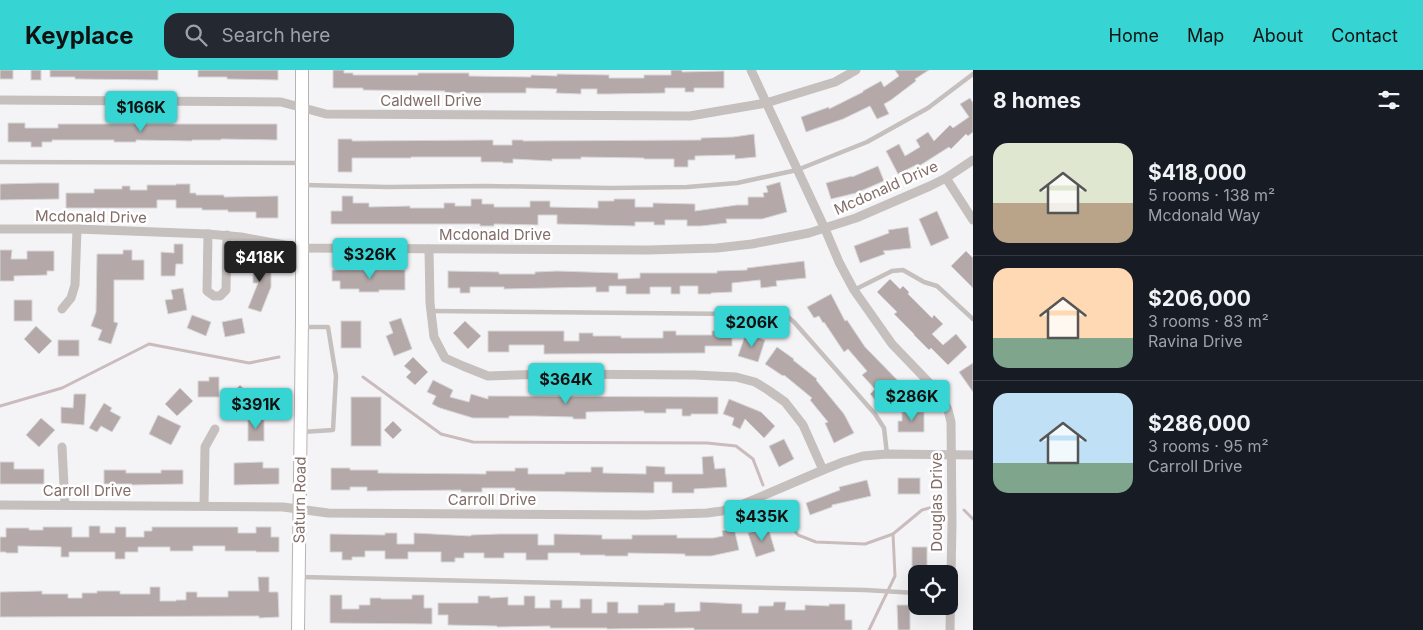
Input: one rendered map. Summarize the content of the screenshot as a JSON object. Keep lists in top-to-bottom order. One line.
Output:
{"streets":{"street":["Caldwell Drive","Mcdonald Drive","Carroll Drive","Saturn Road","Douglas Drive"]},"crossings":[["Caldwell Drive","Saturn Road"],["Caldwell Drive","Douglas Drive"],["Mcdonald Drive","Saturn Road"],["Mcdonald Drive","Douglas Drive"],["Carroll Drive","Saturn Road"],["Carroll Drive","Douglas Drive"]],"page":{"header":"Keyplace","search":"Search here","nav":["Home","Map","About","Contact"],"heading":"8 homes","price":["$166K","$326K","$418K","$206K","$364K","$286K","$391K","$435K"],"list":[{"name":"$418,000","note":"5 rooms · 138 m² · Mcdonald Way"},{"name":"$206,000","note":"3 rooms · 83 m² · Ravina Drive"},{"name":"$286,000","note":"3 rooms · 95 m² · Carroll Drive"}]}}
